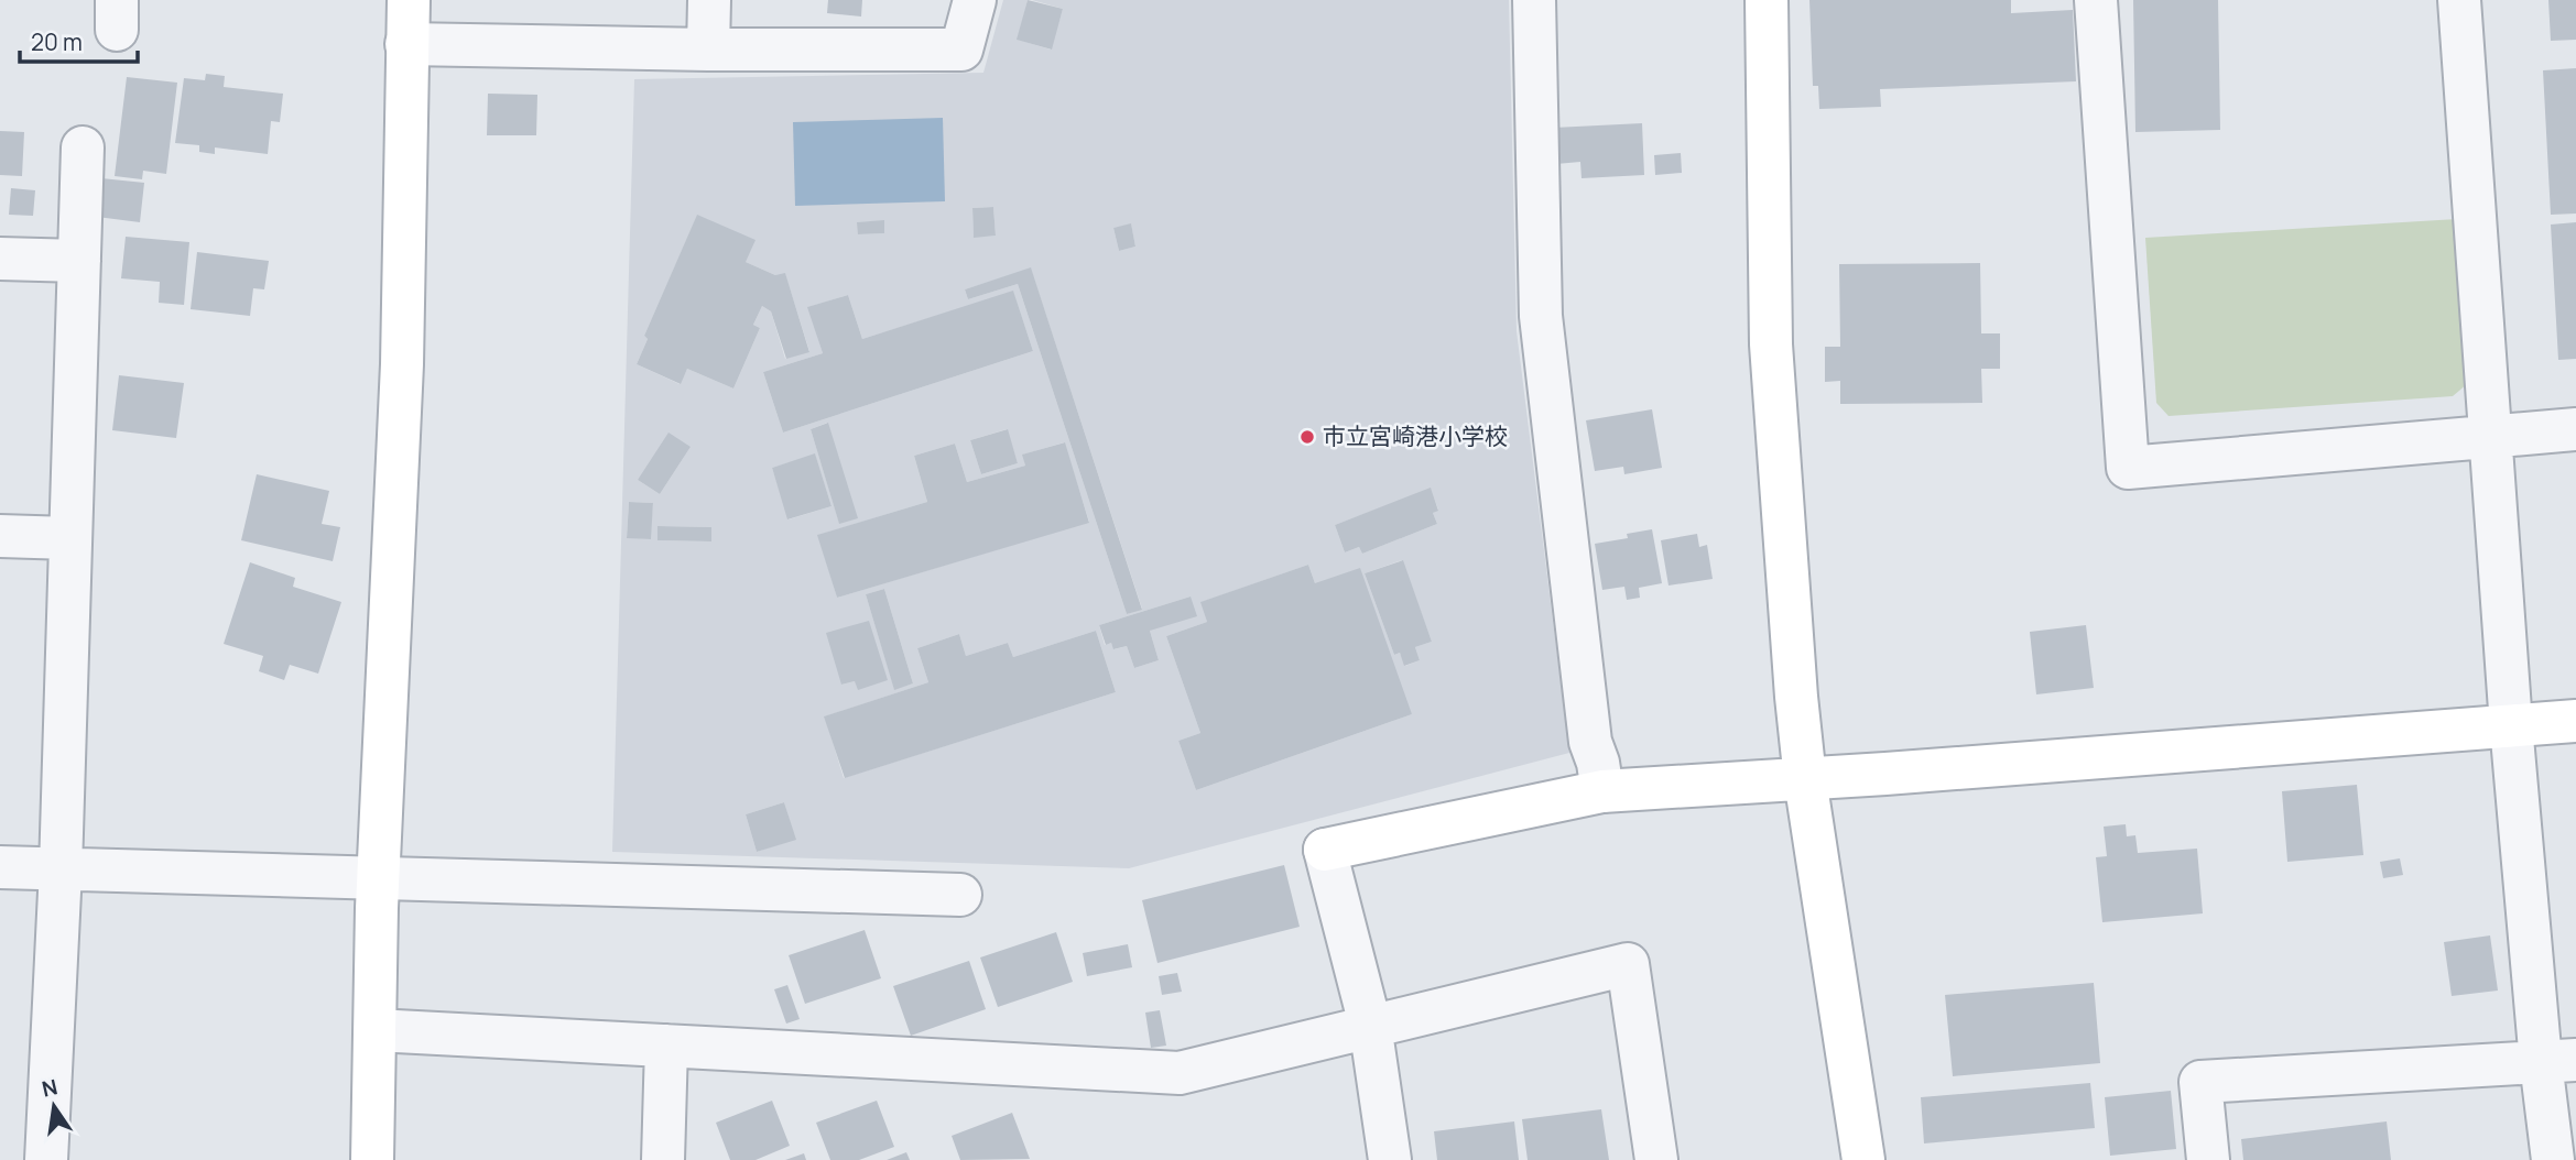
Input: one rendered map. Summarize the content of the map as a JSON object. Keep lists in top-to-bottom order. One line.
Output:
{"places":["市立宮崎港小学校"],"scale_bar":"20 m","north":"top"}
